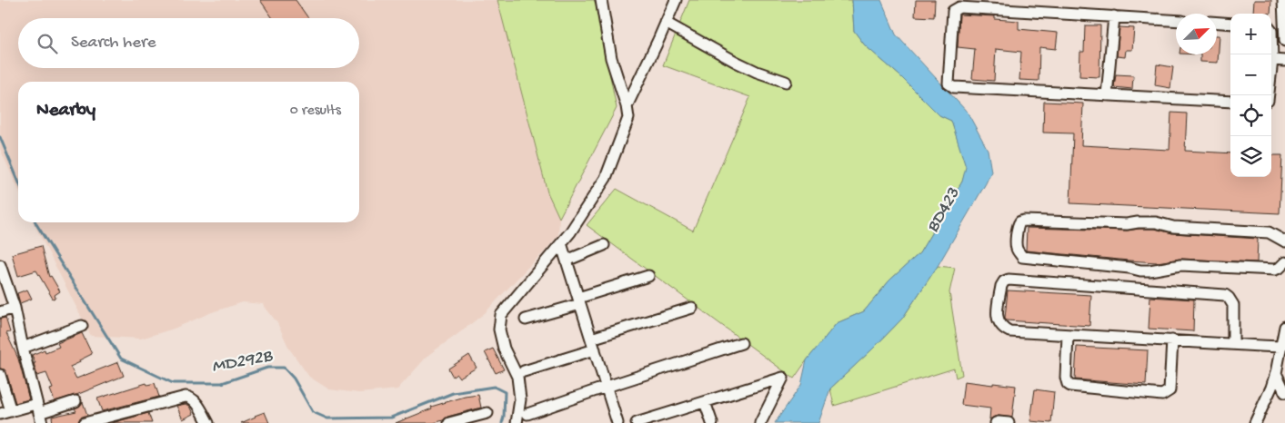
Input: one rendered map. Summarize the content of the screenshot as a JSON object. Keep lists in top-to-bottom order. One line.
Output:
{"water":["BD423","MD292B"],"north":"top right","page":{"map_buttons":["+","−"],"search":"Search here","heading":["Nearby","0 results"]}}
